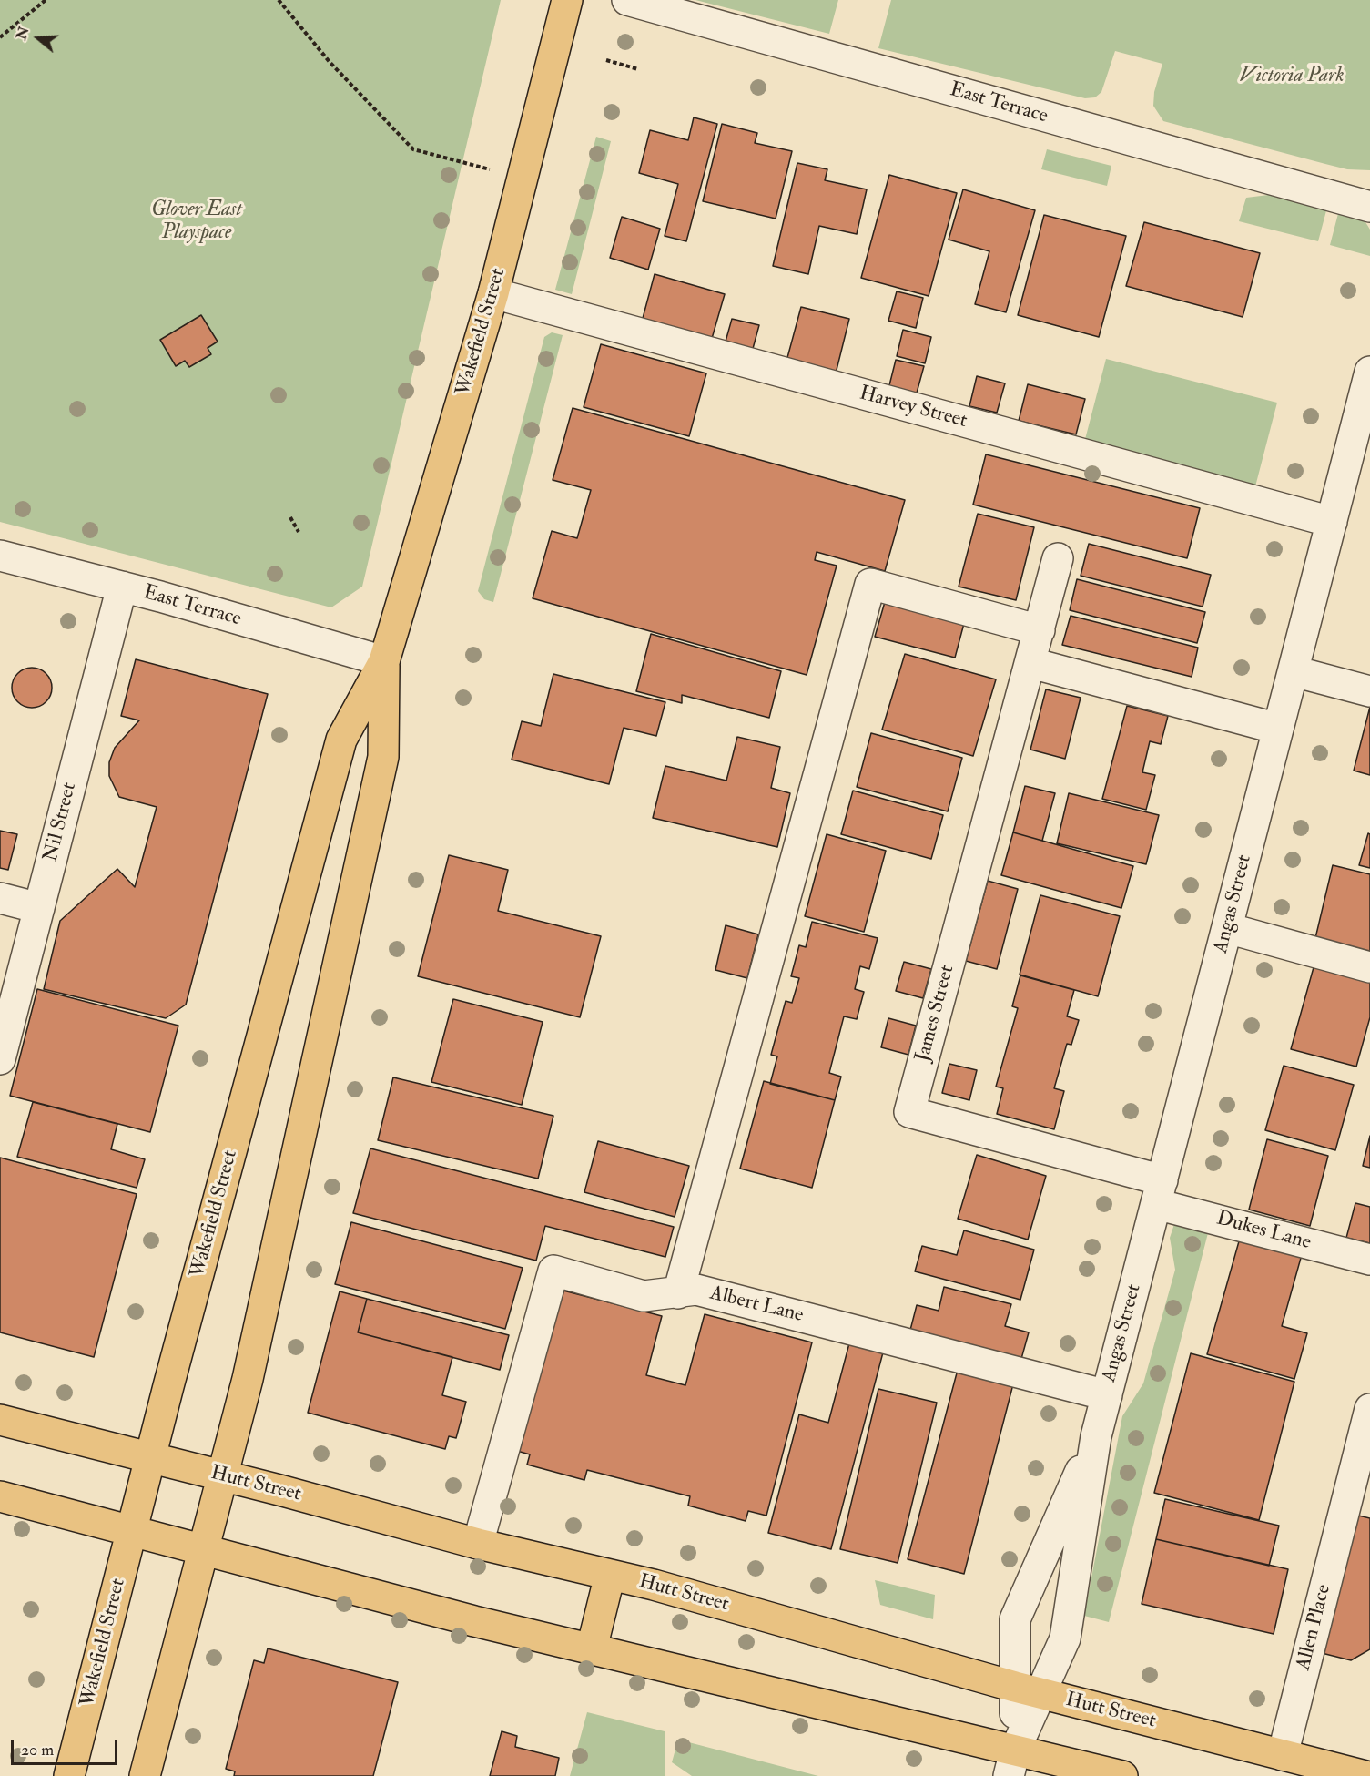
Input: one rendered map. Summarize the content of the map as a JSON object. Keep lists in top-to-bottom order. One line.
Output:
{"streets":{"main road":["Wakefield Street","Hutt Street"],"street":["East Terrace","Harvey Street","Nil Street","Angas Street","James Street","Dukes Lane","Albert Lane","Allen Place"]},"crossings":[["East Terrace","Wakefield Street"],["East Terrace","Nil Street"],["Wakefield Street","Harvey Street"],["Wakefield Street","Hutt Street"],["Harvey Street","Angas Street"],["Angas Street","James Street"],["Angas Street","Dukes Lane"],["Angas Street","Albert Lane"],["Angas Street","Hutt Street"],["James Street","Dukes Lane"],["Albert Lane","Hutt Street"],["Hutt Street","Allen Place"]],"parks":["Victoria Park","Glover East Playspace"],"scale_bar":"20 m","north":"left"}
